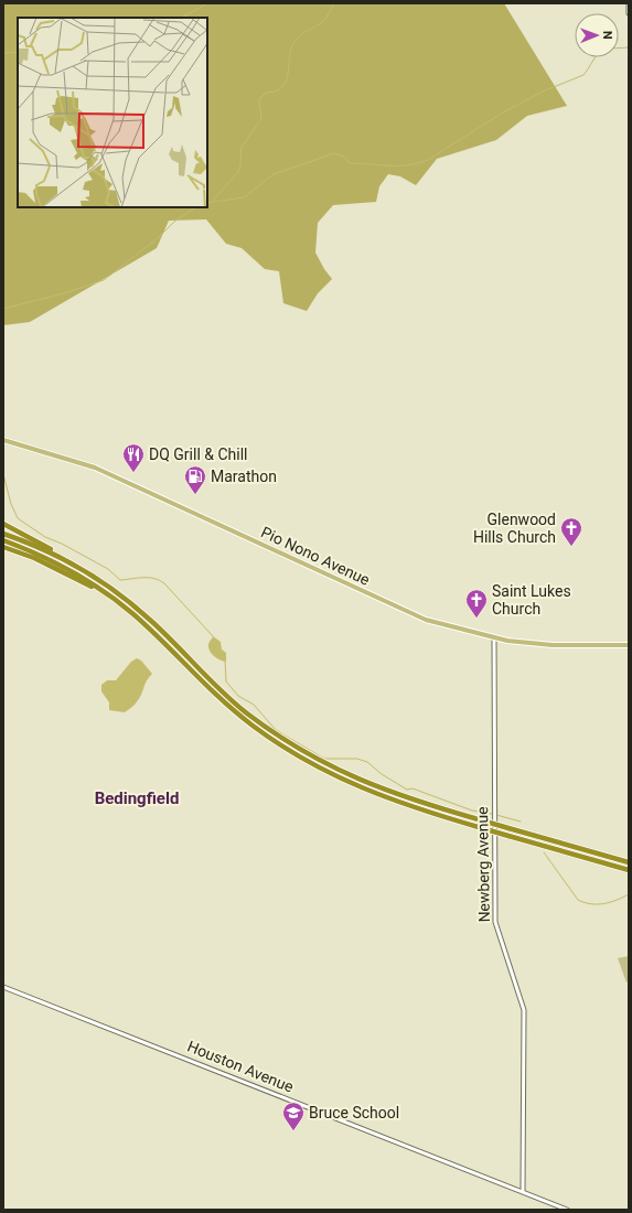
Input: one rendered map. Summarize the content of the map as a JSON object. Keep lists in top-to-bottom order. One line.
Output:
{"streets":{"main road":["Pio Nono Avenue"],"street":["Newberg Avenue","Houston Avenue"]},"crossings":[["Pio Nono Avenue","Newberg Avenue"],["Newberg Avenue","Houston Avenue"]],"districts":["Bedingfield"],"places":{"restaurant":["DQ Grill & Chill"],"fuel station":["Marathon"],"church":["Glenwood Hills Church","Saint Lukes Church"],"school or university":["Bruce School"]},"north":"right"}
